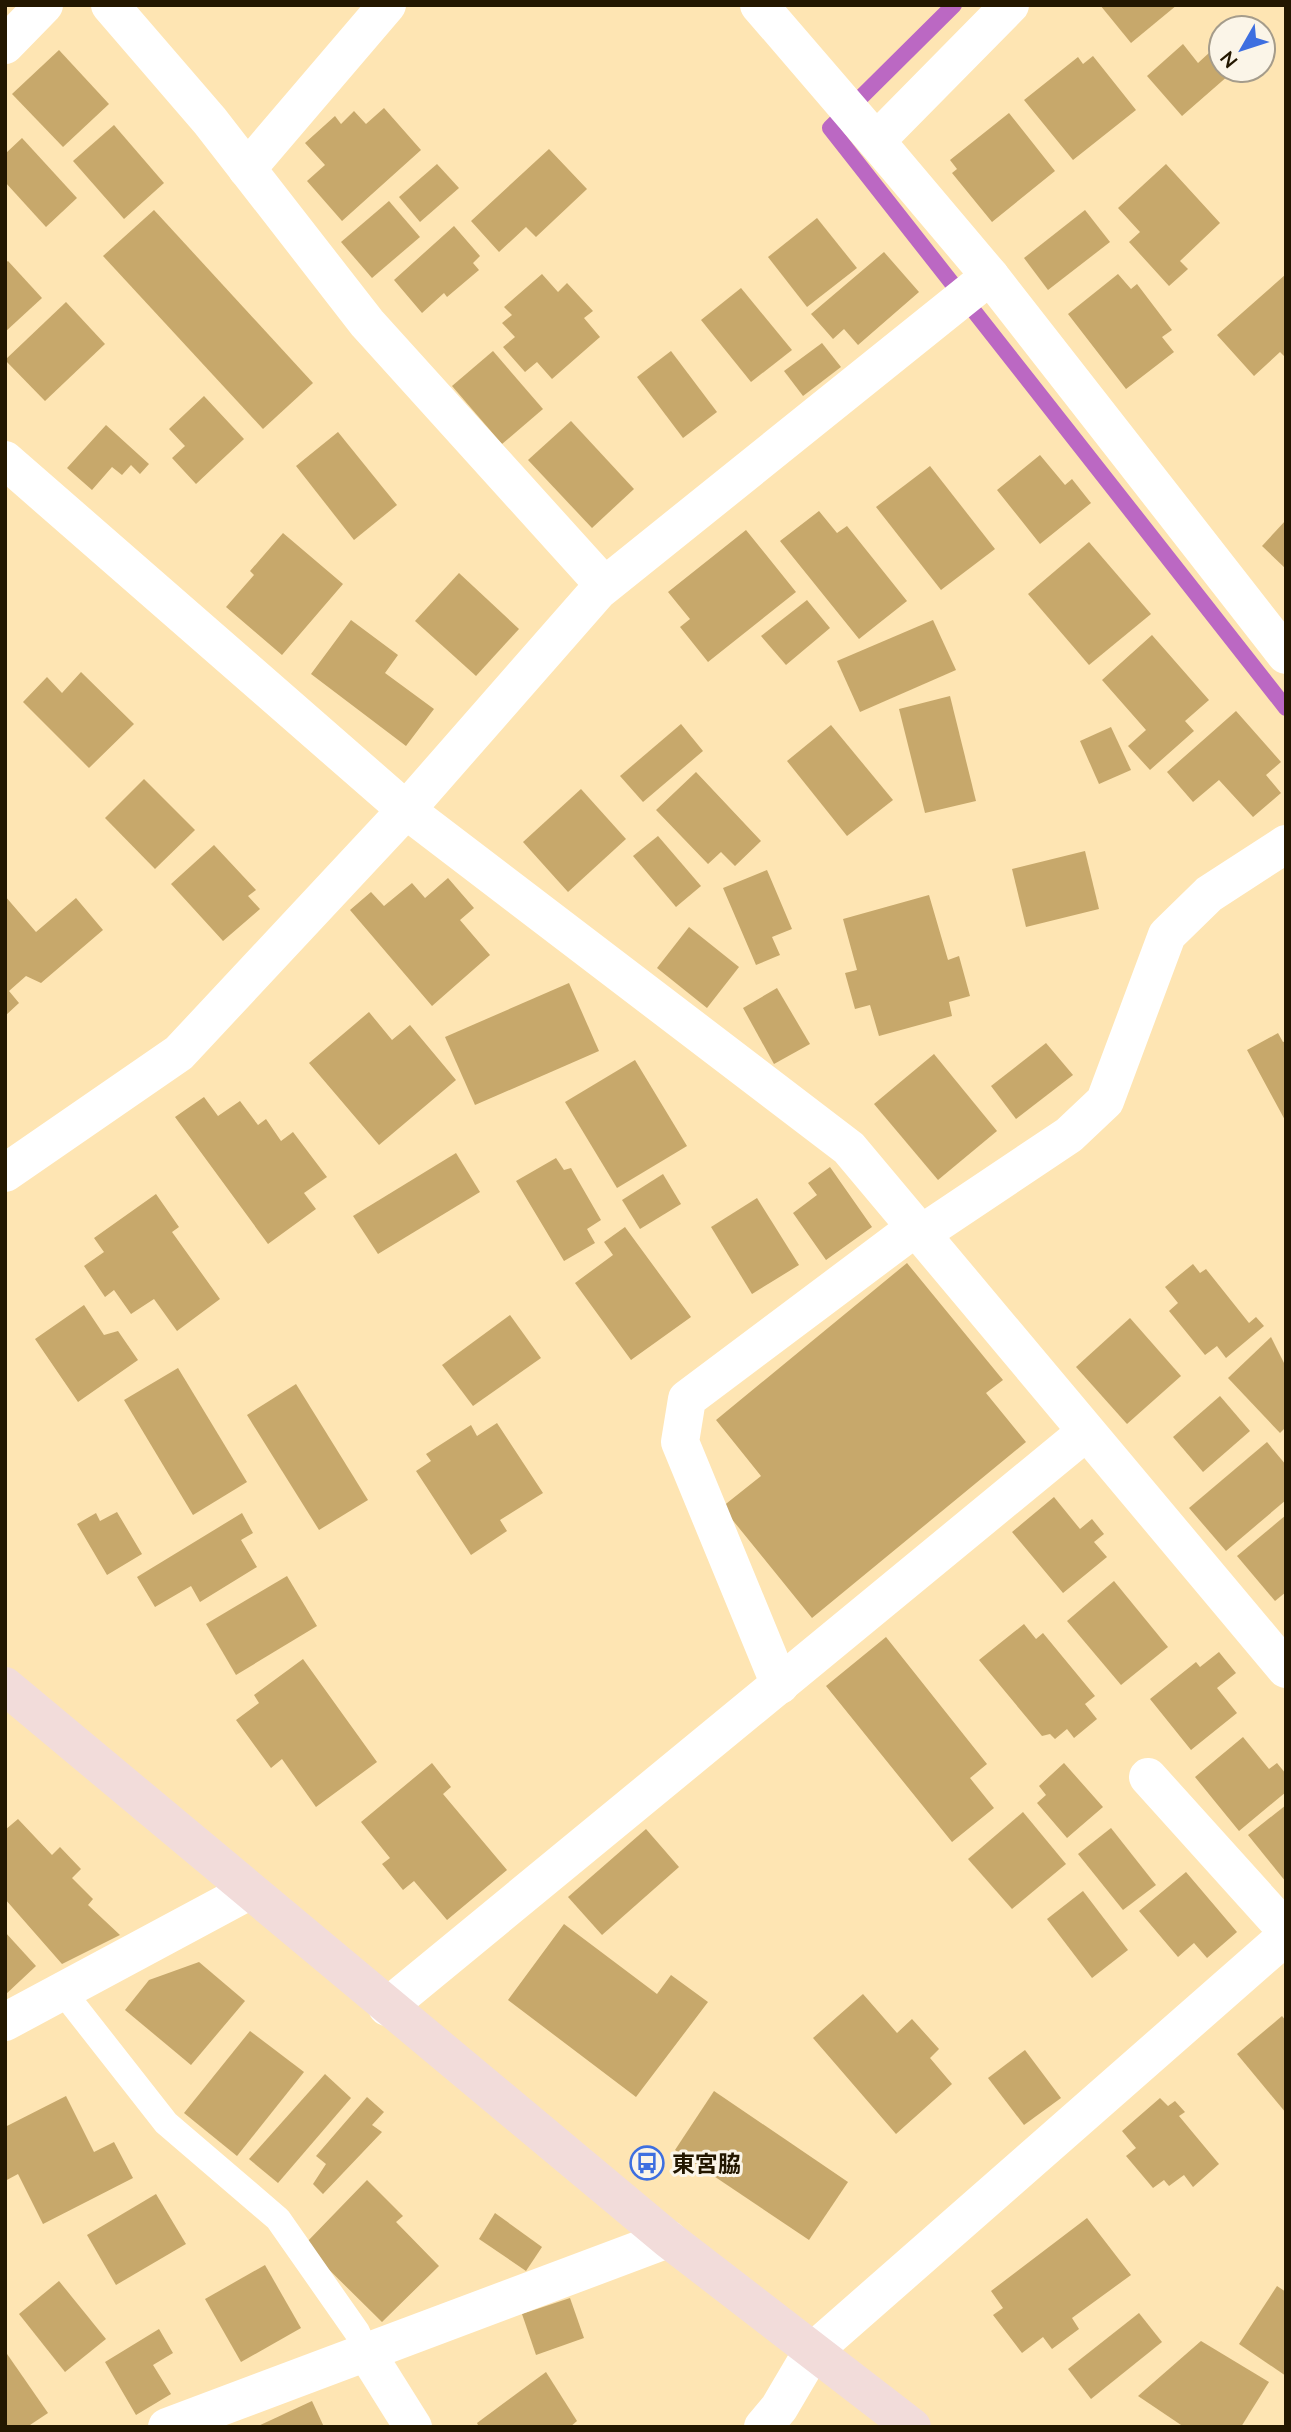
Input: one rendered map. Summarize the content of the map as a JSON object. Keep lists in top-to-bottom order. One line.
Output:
{"places":{"bus stop":["東宮脇"]},"north":"bottom left"}
